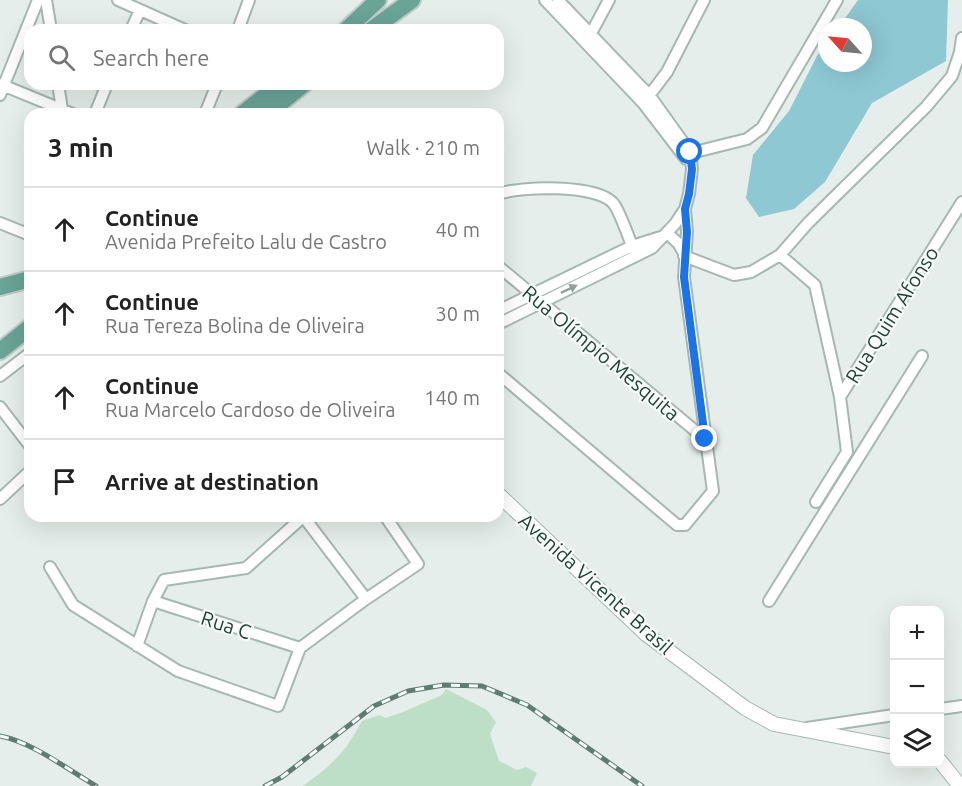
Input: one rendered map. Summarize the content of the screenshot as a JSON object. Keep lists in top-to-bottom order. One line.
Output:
{"streets":{"street":["Rua Quim Afonso","Rua Olímpio Mesquita","Avenida Vicente Brasil","Rua C"]},"north":"top left","page":{"search":"Search here","heading":["3 min","Walk · 210 m"],"list":[["Continue","Avenida Prefeito Lalu de Castro","40 m"],["Continue","Rua Tereza Bolina de Oliveira","30 m"],["Continue","Rua Marcelo Cardoso de Oliveira","140 m"],"Arrive at destination"],"map_buttons":["+","−"]}}
